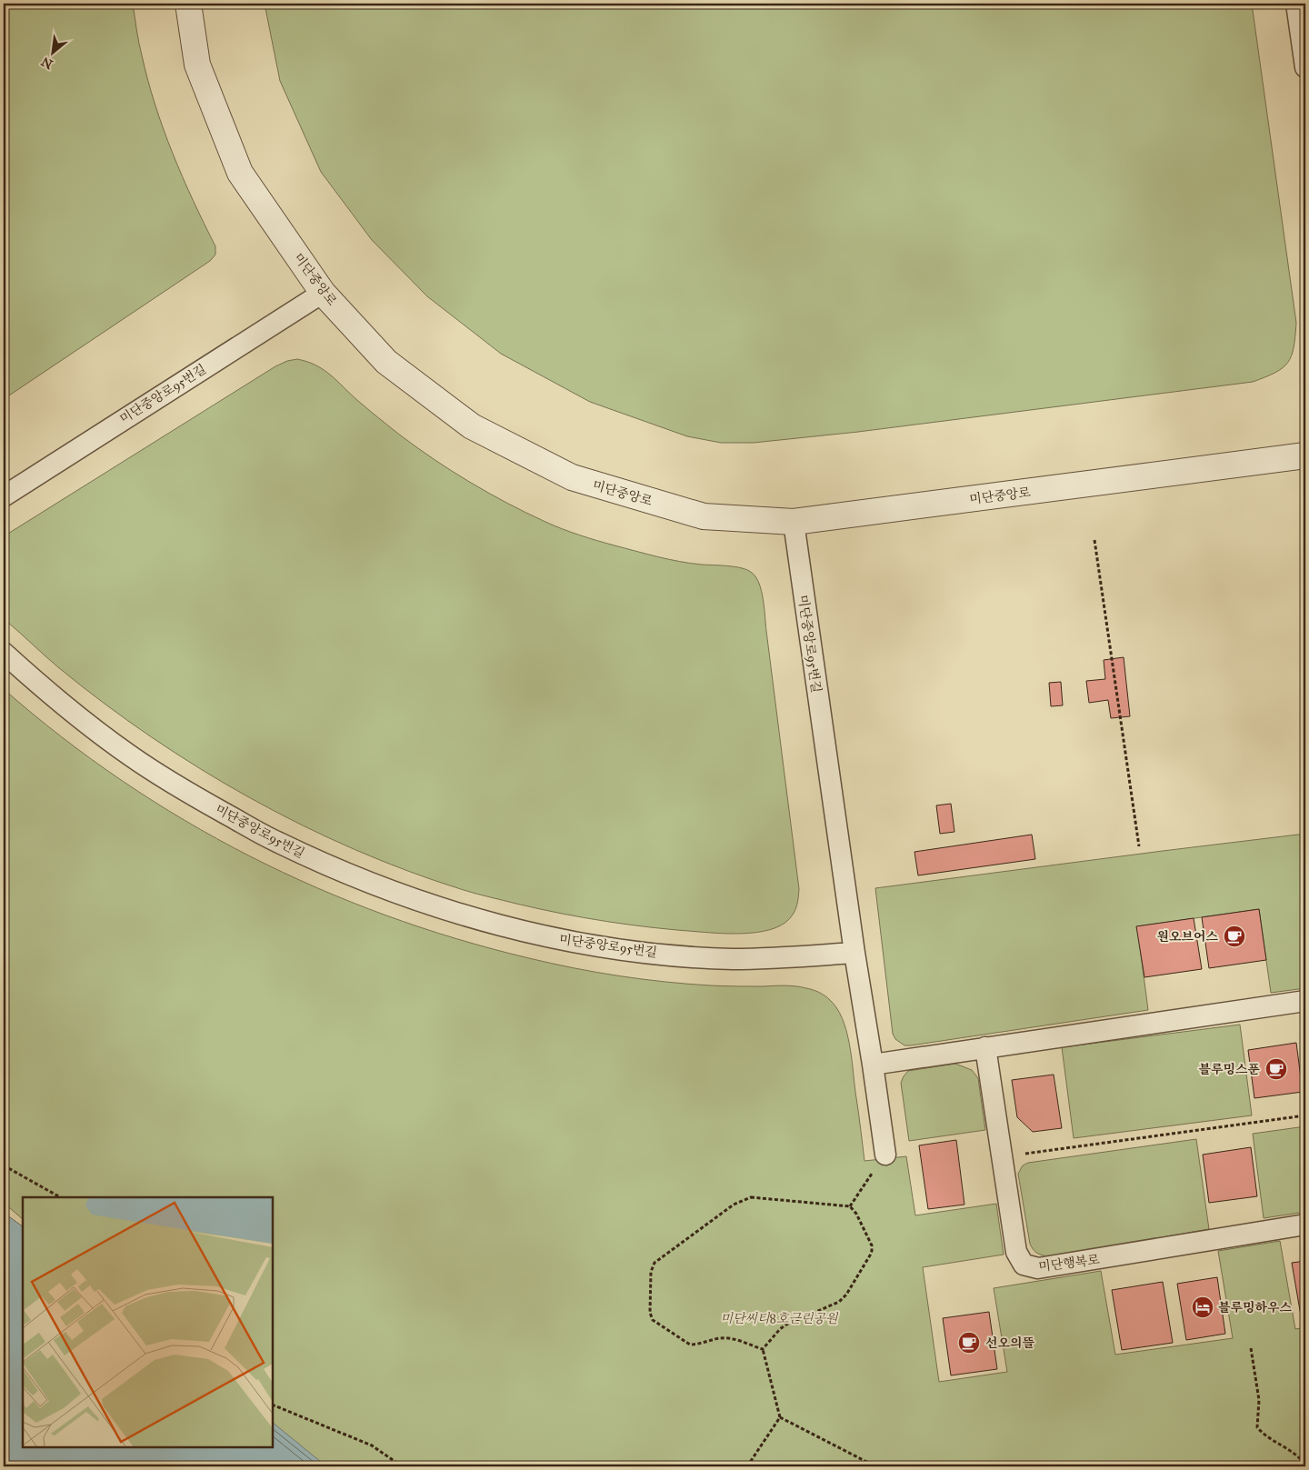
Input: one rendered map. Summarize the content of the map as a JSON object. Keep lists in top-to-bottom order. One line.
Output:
{"streets":{"street":["미단중앙로","미단중앙로95번길","미단행복로"]},"crossings":[["미단중앙로","미단중앙로95번길"]],"parks":["미단씨티8호근린공원"],"places":{"cafe":["원오브어스","블루밍스푼","선오의뜰"],"hotel":["블루밍하우스"]},"north":"bottom left"}
